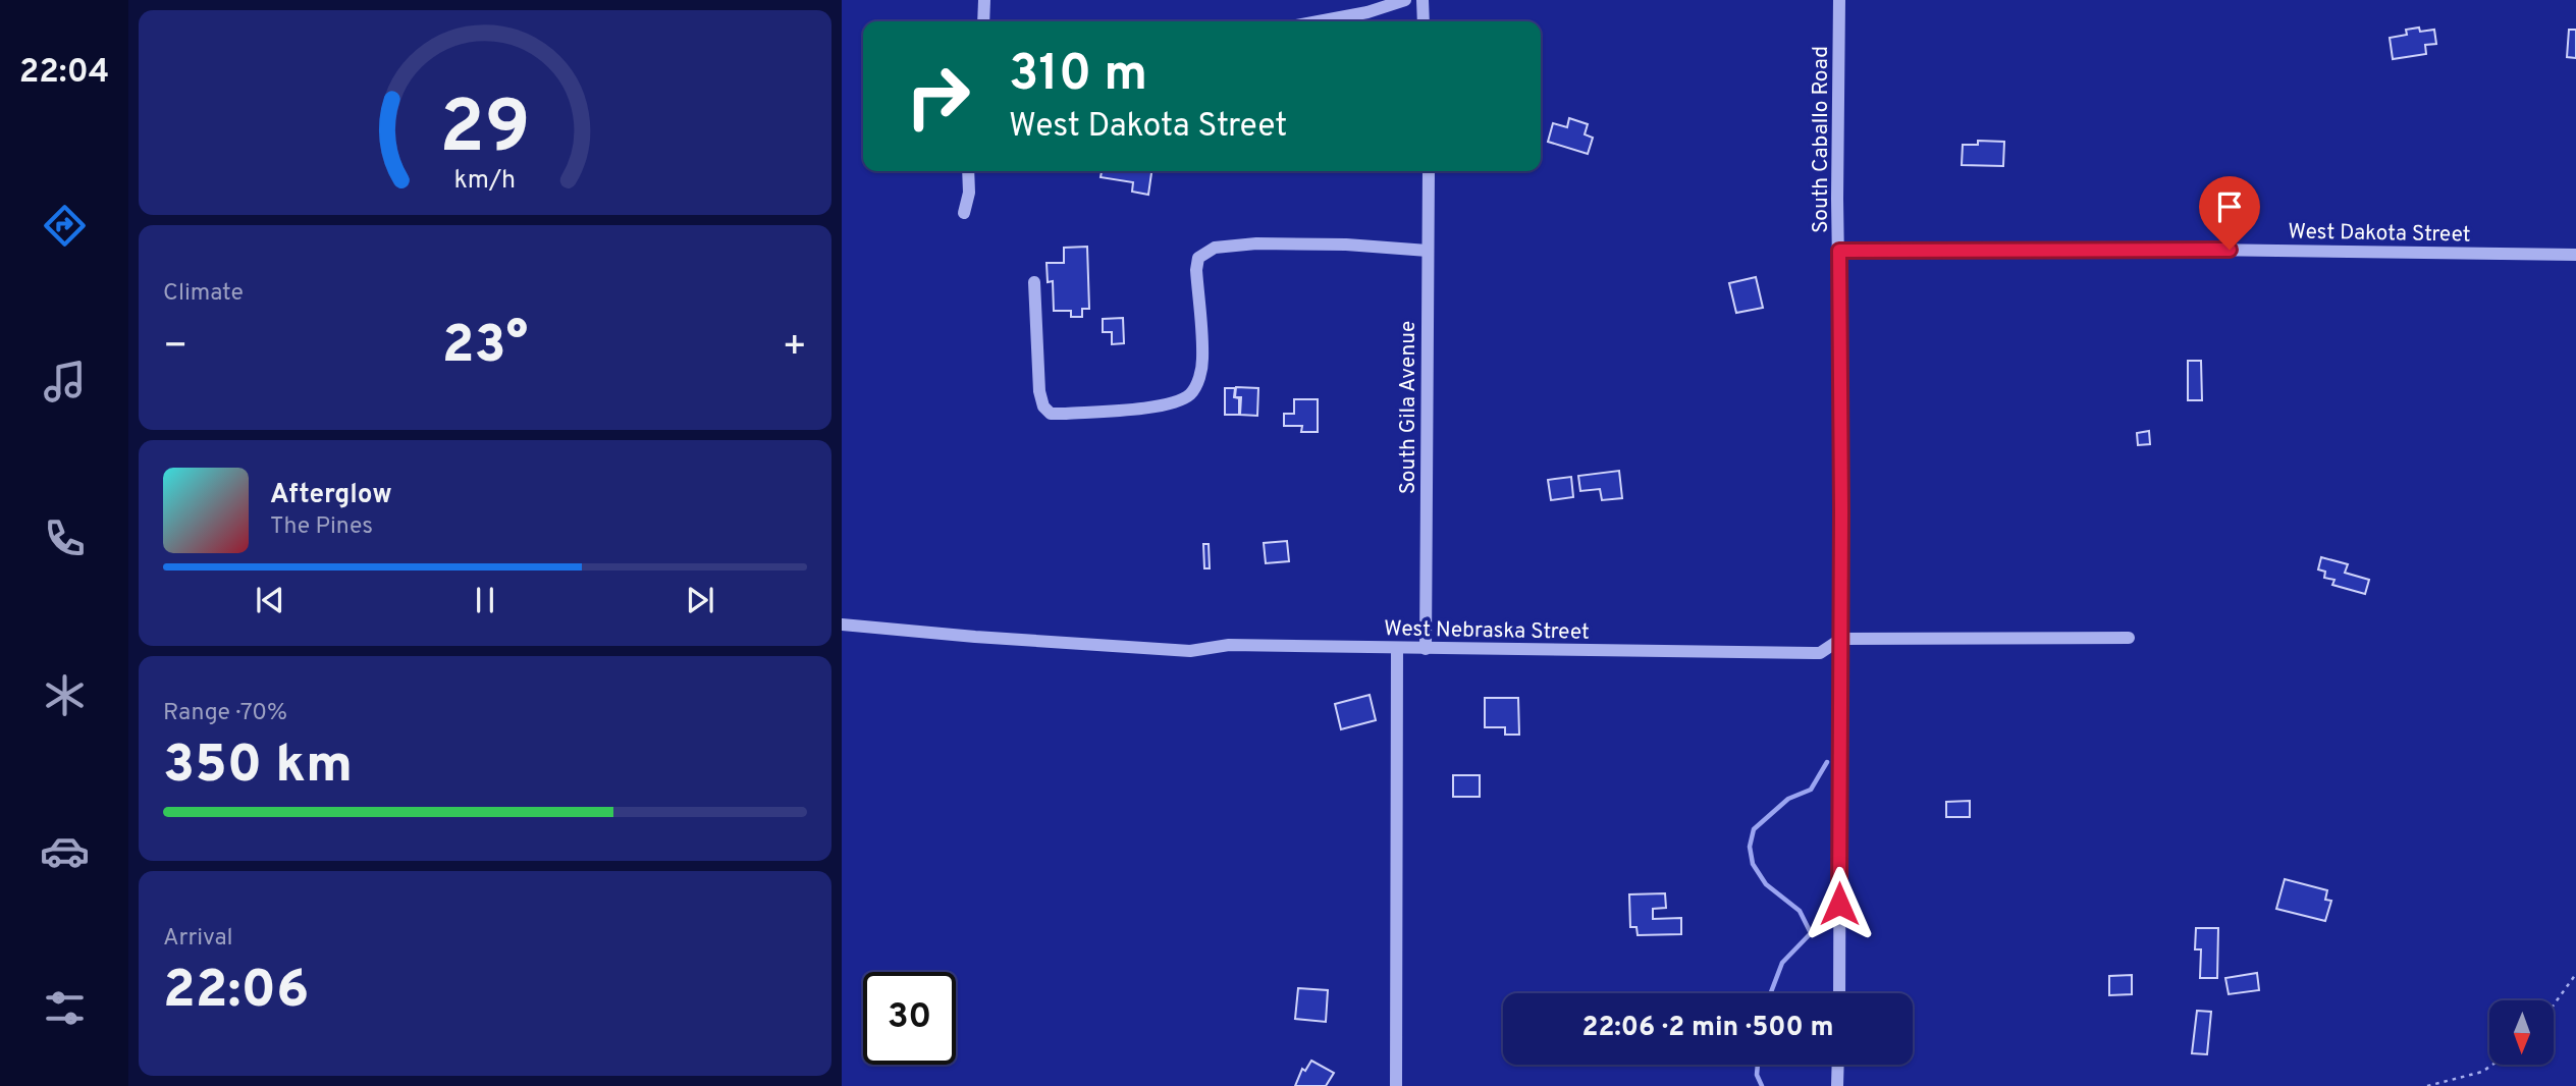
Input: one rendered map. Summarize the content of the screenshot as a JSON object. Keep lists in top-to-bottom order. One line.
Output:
{"streets":{"street":["South Caballo Road","West Dakota Street","South Gila Avenue","West Nebraska Street"]},"crossings":[["South Caballo Road","West Dakota Street"],["South Caballo Road","West Nebraska Street"],["South Gila Avenue","West Nebraska Street"]],"north":"bottom","page":{"tabs":"22:04","turn":["310 m","West Dakota Street"],"tile":["Climate",["Range · 70%","350 km"],["Arrival","22:06"]],"heat":["−","23°","+"],"song":["Afterglow","The Pines"],"limit":"30","trip":"22:06 · 2 min · 500 m","gauge":["29","km/h"]}}
